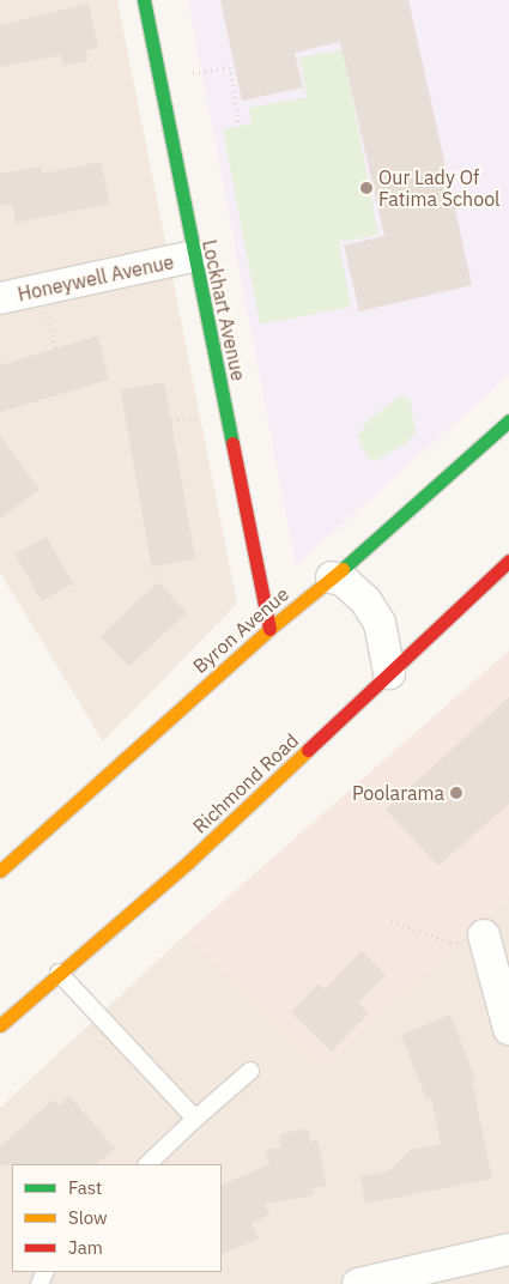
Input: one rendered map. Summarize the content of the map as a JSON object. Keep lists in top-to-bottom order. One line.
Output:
{"streets":{"street":["Honeywell Avenue","Lockhart Avenue","Byron Avenue","Richmond Road"]},"crossings":[["Honeywell Avenue","Lockhart Avenue"],["Lockhart Avenue","Byron Avenue"]],"places":["Our Lady Of Fatima School","Poolarama"],"legend":["Fast","Slow","Jam"]}
